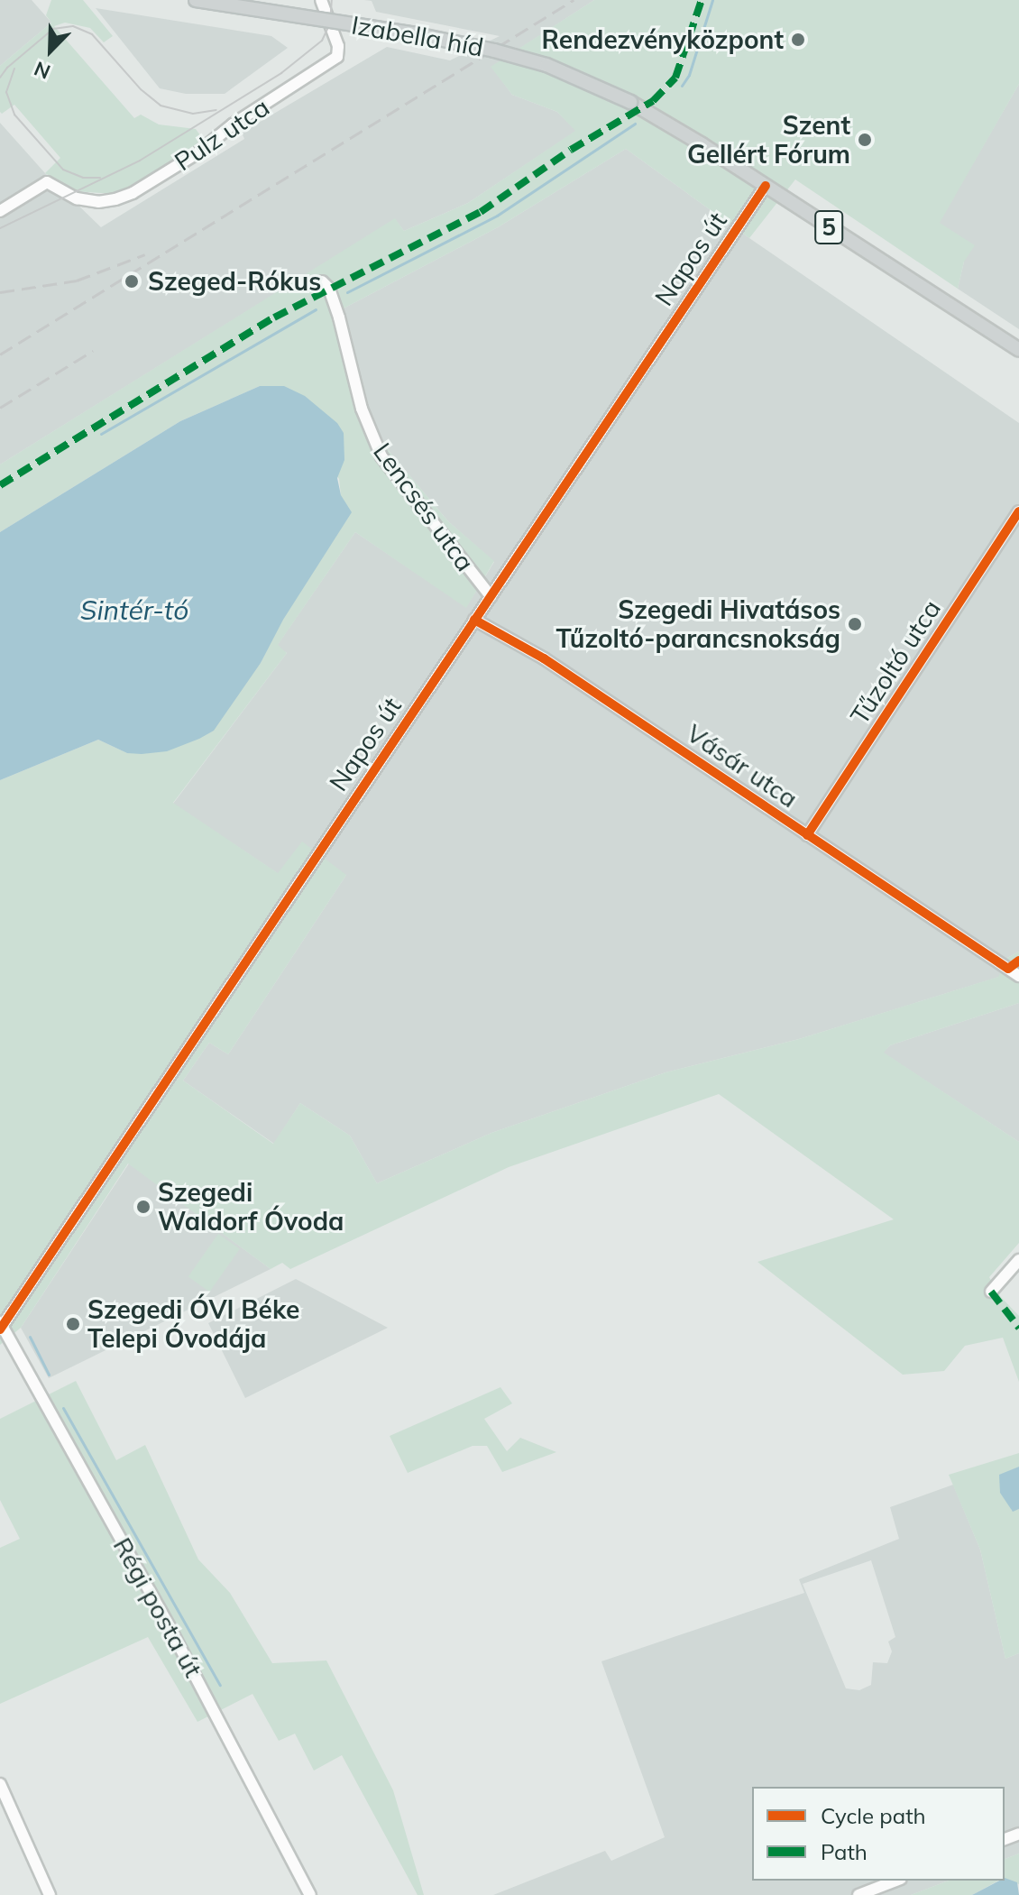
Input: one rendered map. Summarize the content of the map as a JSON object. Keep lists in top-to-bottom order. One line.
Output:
{"streets":{"main road":["Izabella híd","5"],"street":["Pulz utca","Napos út","Lencsés utca","Tűzoltó utca","Vásár utca","Régi posta út"]},"crossings":[["Izabella híd","5"],["Izabella híd","Napos út"],["5","Napos út"],["Napos út","Lencsés utca"],["Napos út","Vásár utca"],["Napos út","Régi posta út"],["Tűzoltó utca","Vásár utca"]],"water":["Sintér-tó"],"places":["Rendezvényközpont","Szent Gellért Fórum","Szeged-Rókus","Szegedi Hivatásos Tűzoltó-parancsnokság","Szegedi Waldorf Óvoda","Szegedi ÓVI Béke Telepi Óvodája"],"legend":["Cycle path","Path"],"north":"bottom left"}
